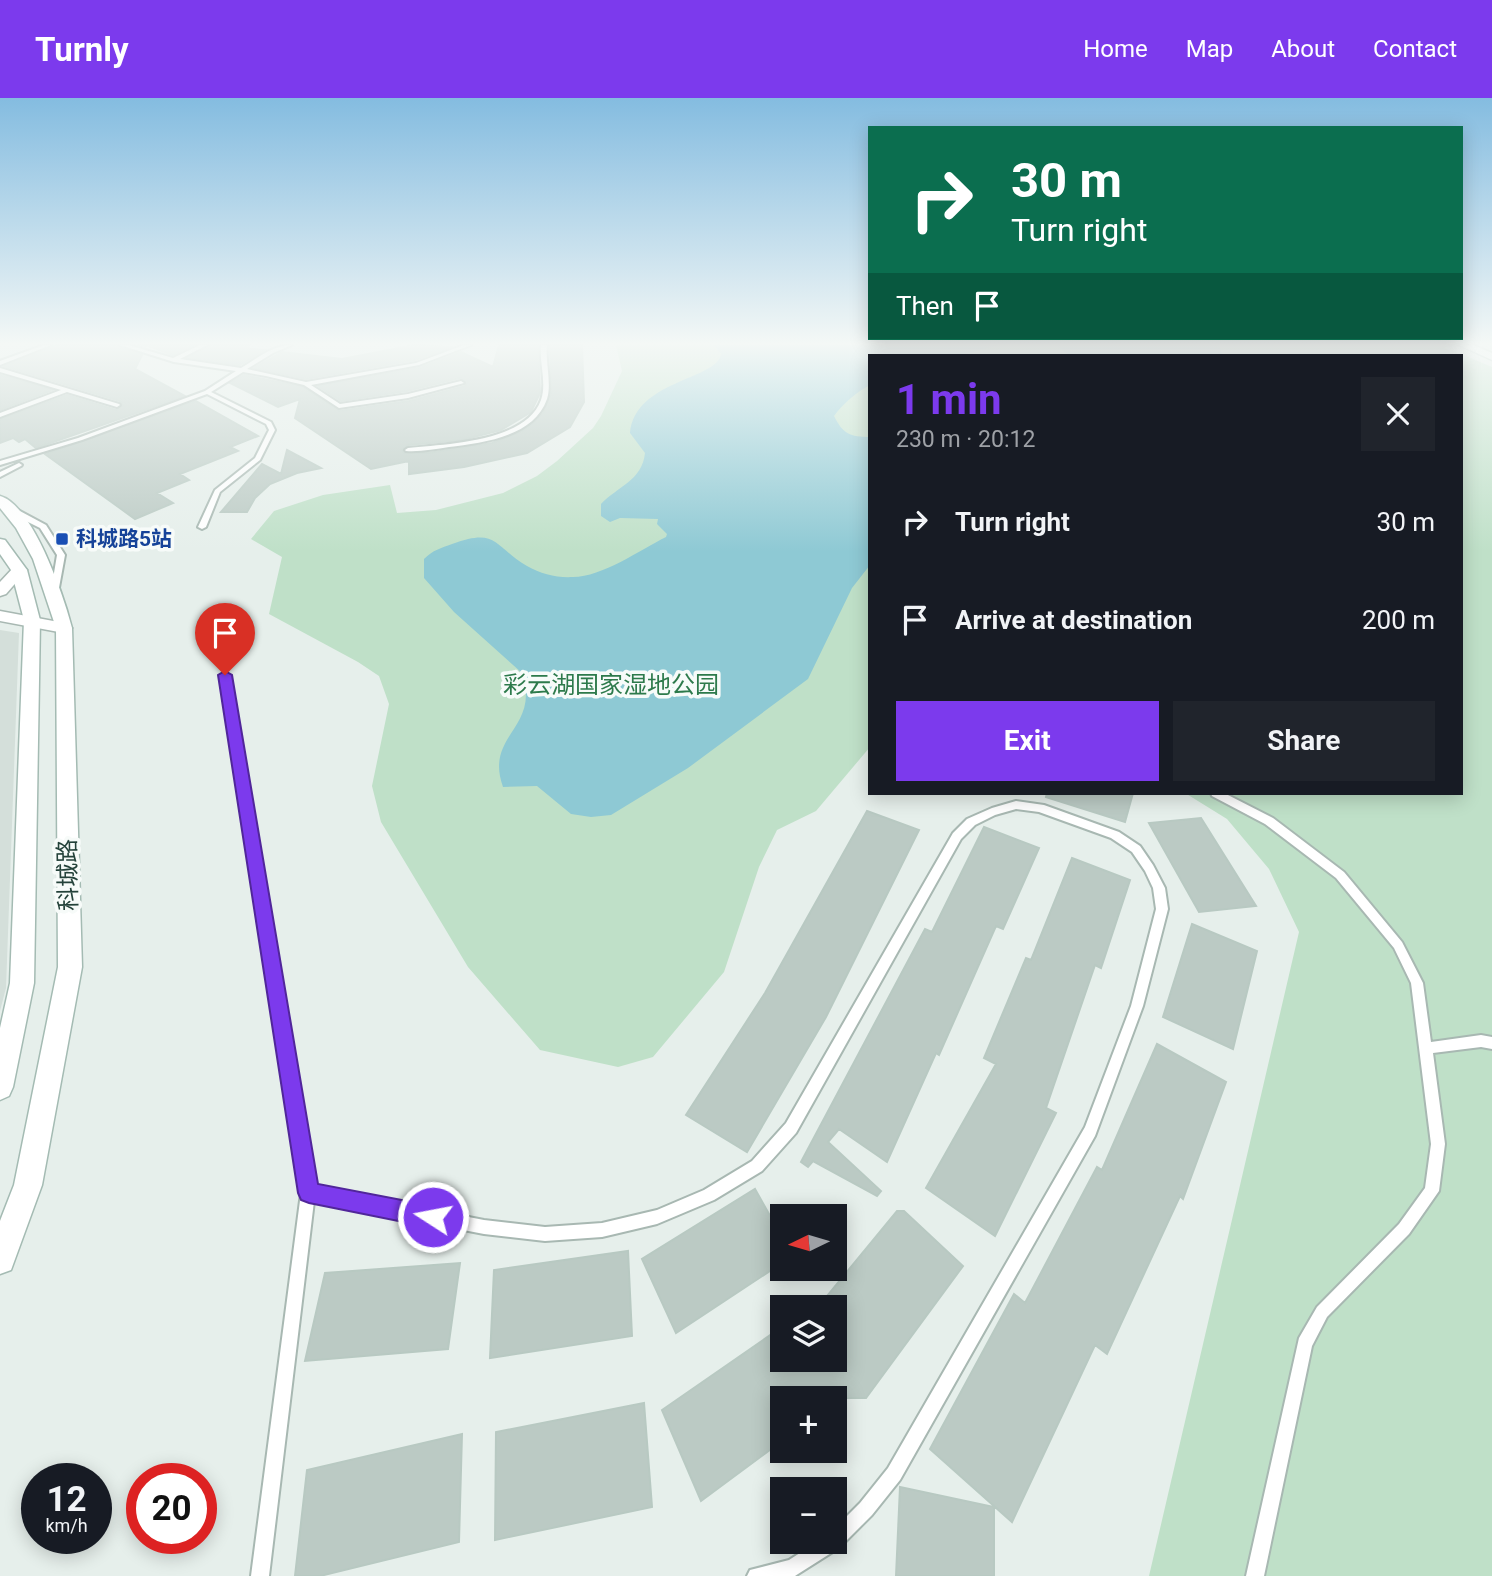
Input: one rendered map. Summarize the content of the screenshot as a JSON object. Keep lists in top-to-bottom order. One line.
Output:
{"streets":{"main road":["科城路"]},"parks":["彩云湖国家湿地公园"],"places":{"transit":["科城路5站"]},"north":"left","page":{"header":"Turnly","nav":["Home","Map","About","Contact"],"turn":["30 m","Turn right"],"then":"Then","heading":["1 min","230 m · 20:12"],"list":[{"name":"Turn right","value":"30 m"},{"name":"Arrive at destination","value":"200 m"}],"buttons":["Exit","Share"],"map_buttons":["+","−"],"speed":"12 km/h","limit":"20"}}
